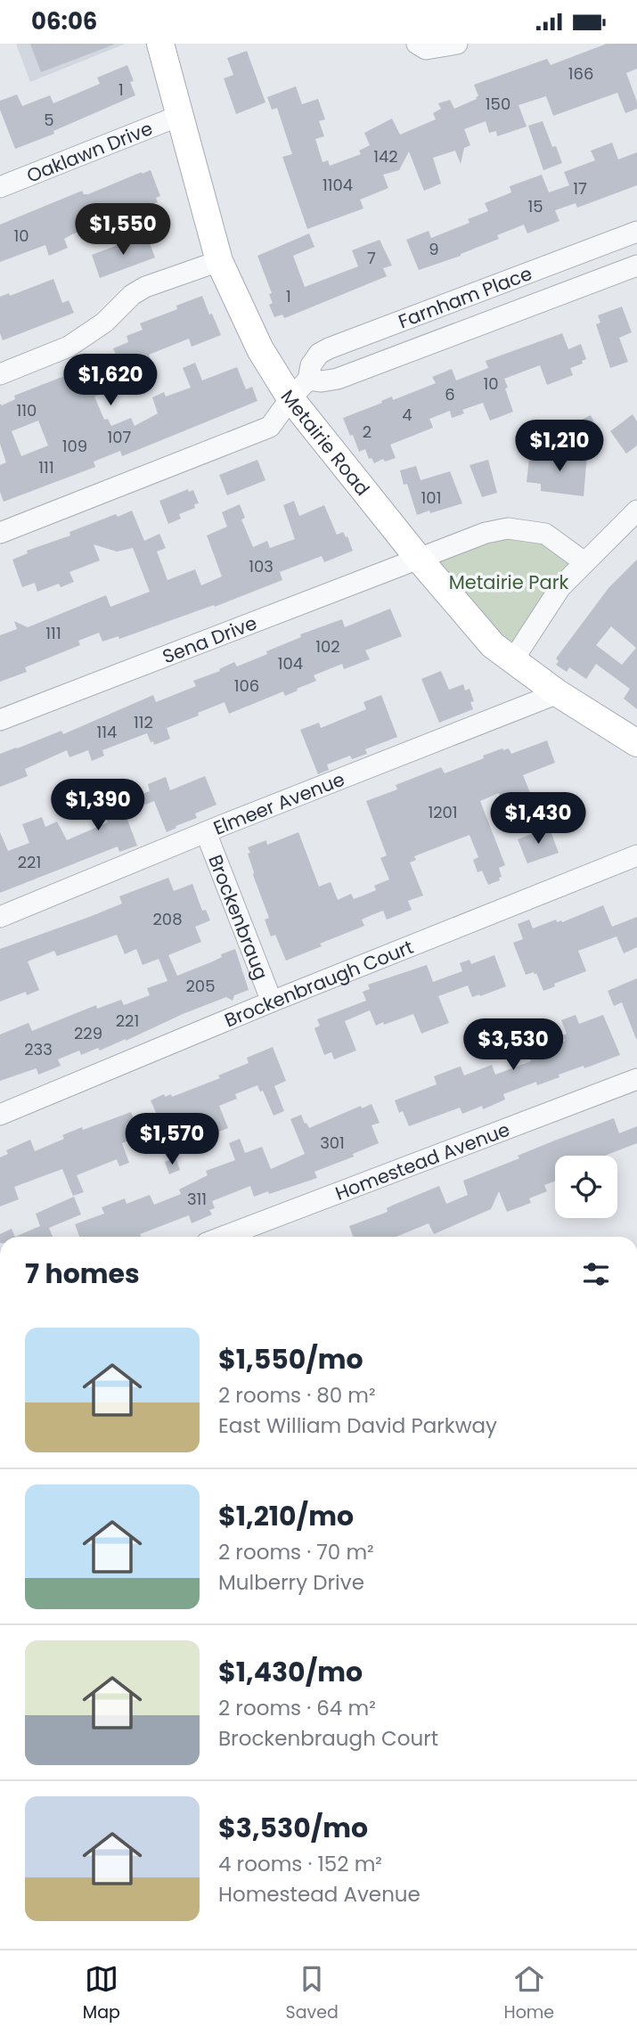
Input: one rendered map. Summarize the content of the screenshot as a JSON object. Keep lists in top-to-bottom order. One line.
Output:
{"streets":{"main road":["Metairie Road"],"street":["Oaklawn Drive","Farnham Place","Sena Drive","Elmeer Avenue","Brockenbraug","Brockenbraugh Court","Homestead Avenue"]},"crossings":[["Oaklawn Drive","Metairie Road"],["Farnham Place","Metairie Road"],["Metairie Road","Sena Drive"],["Metairie Road","Elmeer Avenue"],["Elmeer Avenue","Brockenbraug"],["Brockenbraug","Brockenbraugh Court"]],"parks":["Metairie Park"],"house_numbers":["166","1","150","5","142","1104","17","15","10","9","7","1","10","6","110","4","2","107","109","111","101","103","111","102","104","106","112","114","1201","221","208","205","221","229","233","301","311"],"page":{"status":"06:06","price":["$1,550","$1,620","$1,210","$1,390","$1,430","$3,530","$1,570"],"heading":"7 homes","list":[{"name":"$1,550/mo","note":"2 rooms · 80 m² · East William David Parkway"},{"name":"$1,210/mo","note":"2 rooms · 70 m² · Mulberry Drive"},{"name":"$1,430/mo","note":"2 rooms · 64 m² · Brockenbraugh Court"},{"name":"$3,530/mo","note":"4 rooms · 152 m² · Homestead Avenue"}],"tabs":["Map","Saved","Home"]}}
